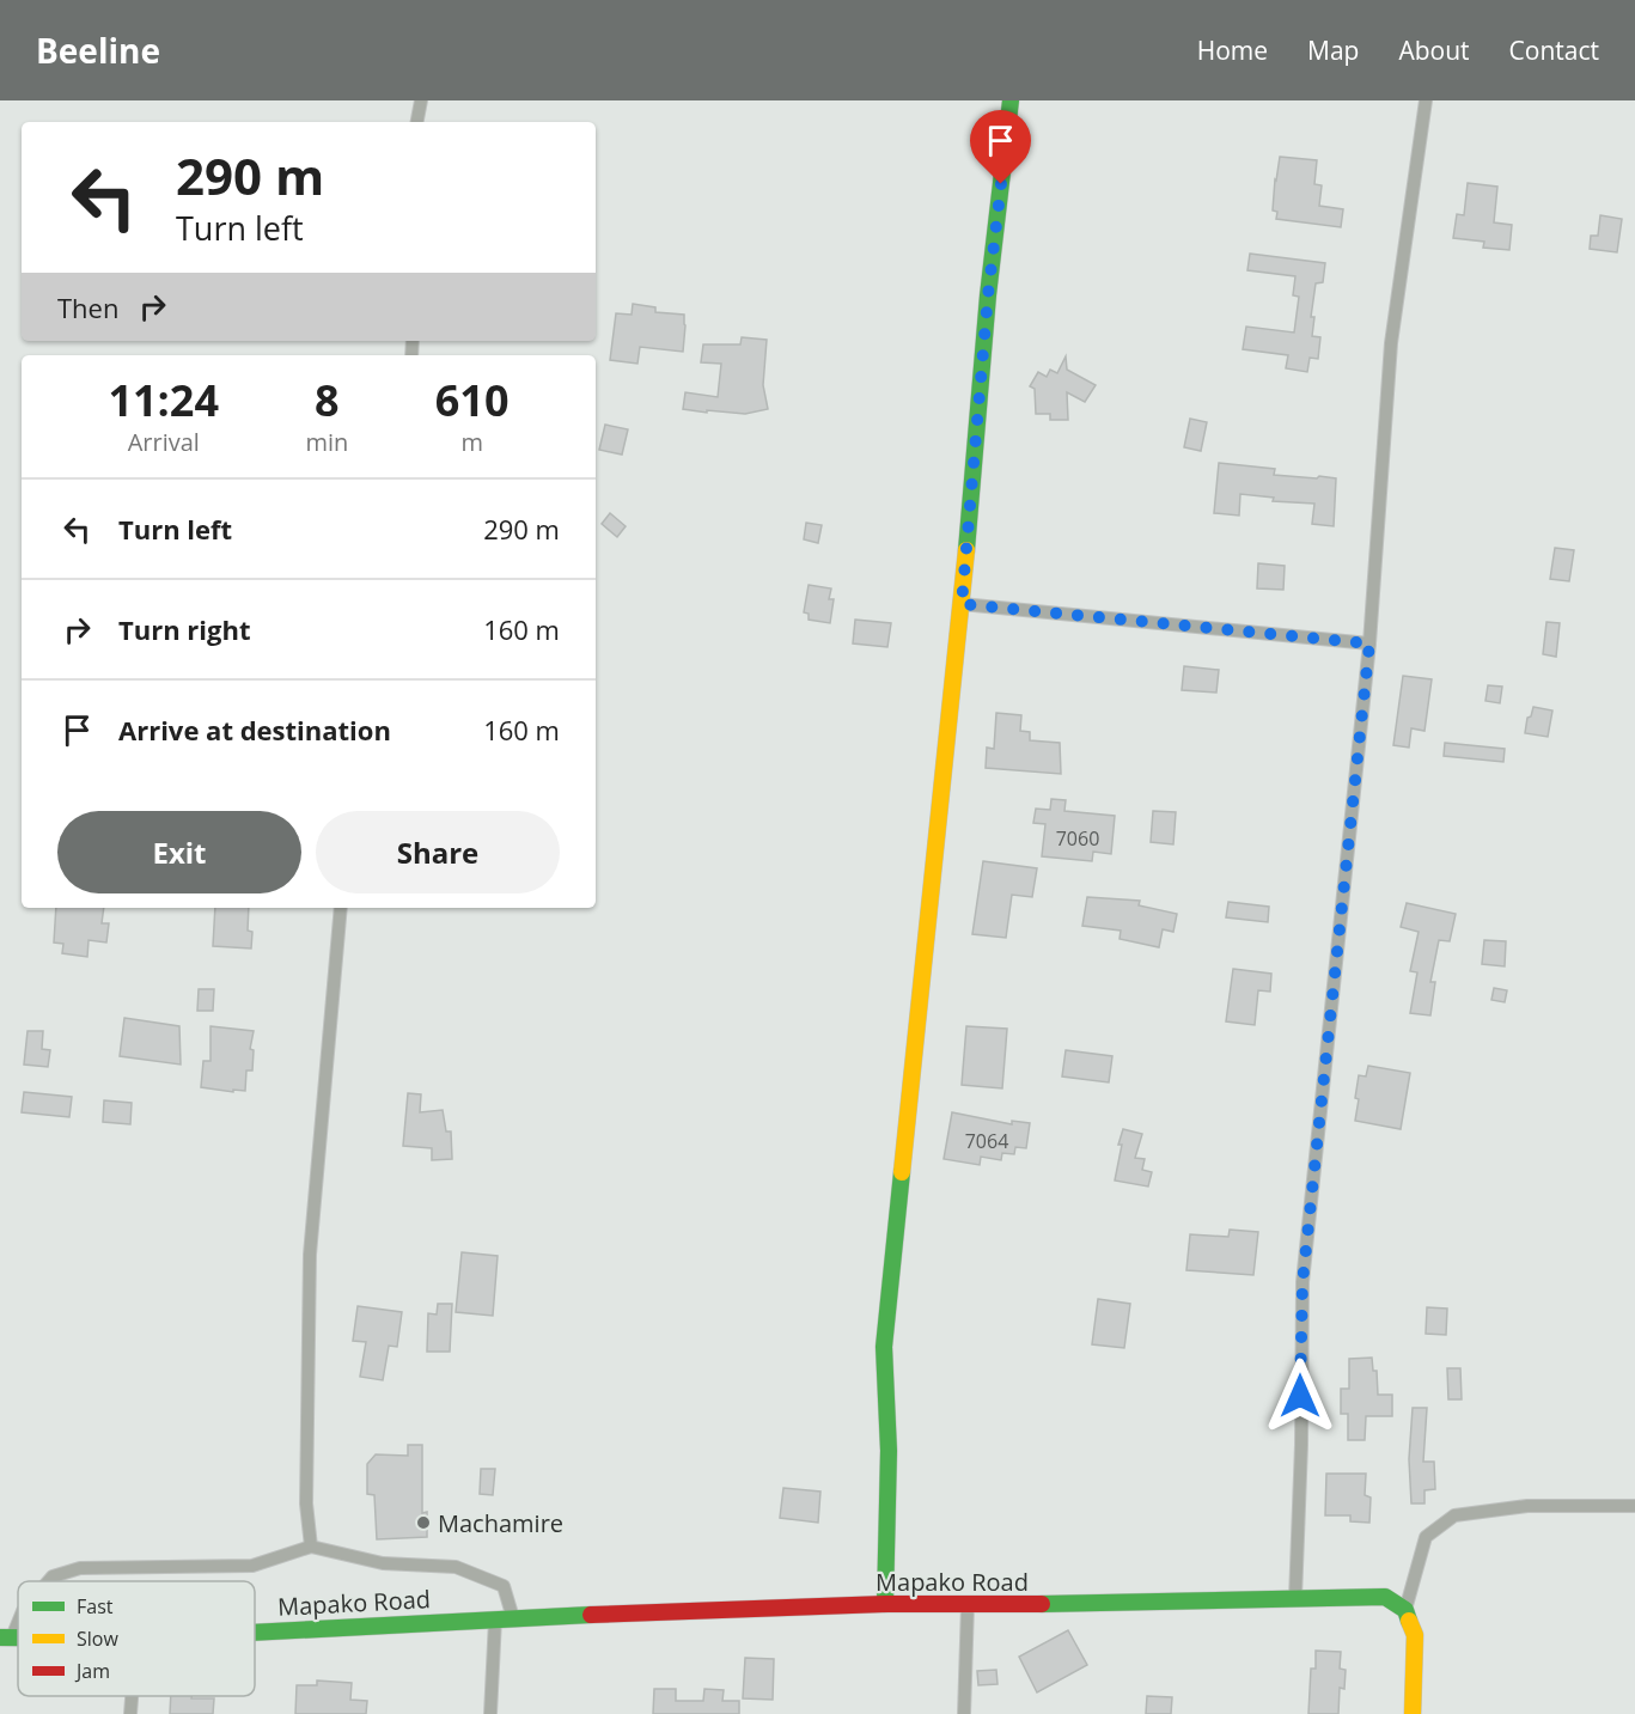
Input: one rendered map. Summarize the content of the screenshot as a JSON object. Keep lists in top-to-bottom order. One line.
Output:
{"streets":{"street":["Mapako Road"]},"places":["Machamire"],"house_numbers":["7060","7064"],"legend":["Fast","Slow","Jam"],"page":{"header":"Beeline","nav":["Home","Map","About","Contact"],"turn":["290 m","Turn left"],"then":"Then","eta":["11:24","Arrival","8","min","610","m"],"list":[{"name":"Turn left","value":"290 m"},{"name":"Turn right","value":"160 m"},{"name":"Arrive at destination","value":"160 m"}],"buttons":["Exit","Share"]}}
